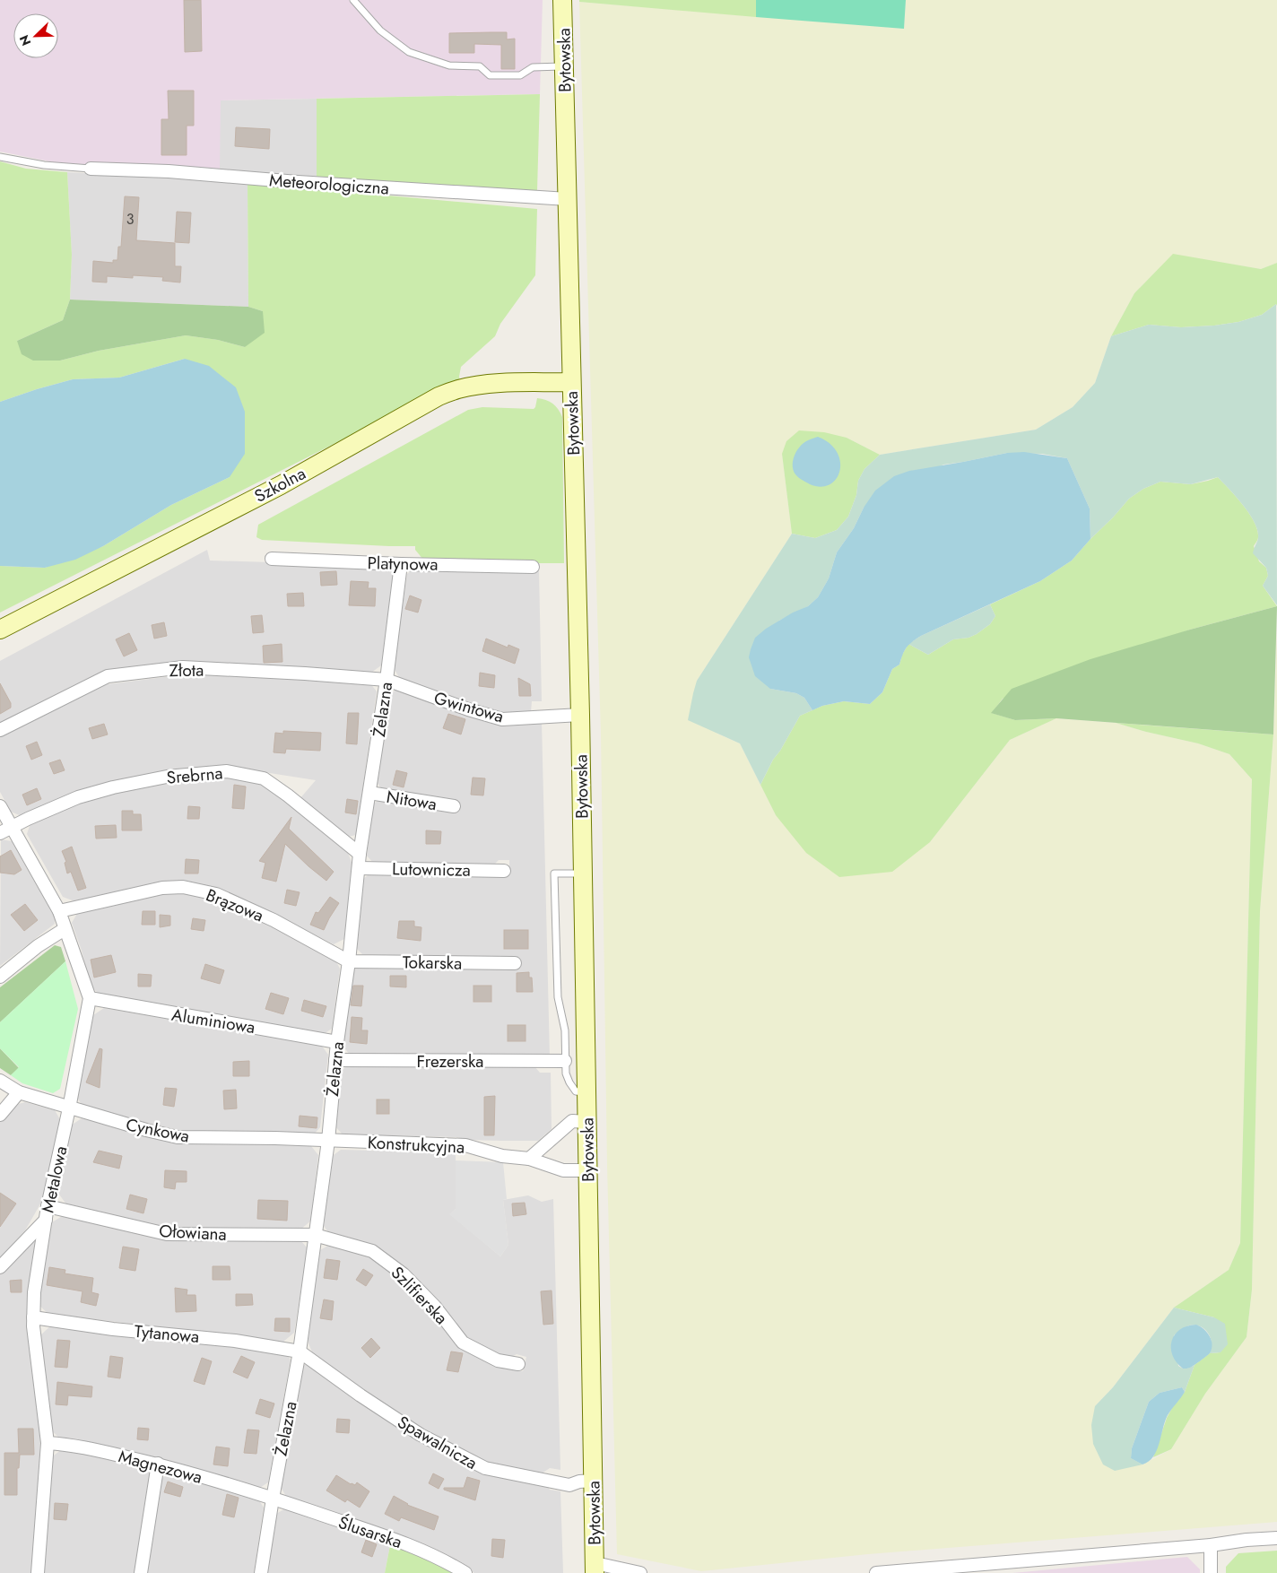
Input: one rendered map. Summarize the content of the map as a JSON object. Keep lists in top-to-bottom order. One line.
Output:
{"streets":{"main road":["Bytowska","Szkolna"],"street":["Meteorologiczna","Platynowa","Złota","Gwintowa","Żelazna","Srebrna","Nitowa","Lutownicza","Brązowa","Tokarska","Aluminiowa","Frezerska","Cynkowa","Konstrukcyjna","Metalowa","Ołowiana","Szlifierska","Tytanowa","Spawalnicza","Magnezowa","Ślusarska"]},"crossings":[["Bytowska","Meteorologiczna"],["Bytowska","Szkolna"],["Bytowska","Gwintowa"],["Bytowska","Konstrukcyjna"],["Bytowska","Spawalnicza"],["Platynowa","Żelazna"],["Złota","Gwintowa"],["Złota","Żelazna"],["Gwintowa","Żelazna"],["Żelazna","Srebrna"],["Żelazna","Nitowa"],["Żelazna","Lutownicza"],["Żelazna","Brązowa"],["Żelazna","Tokarska"],["Żelazna","Aluminiowa"],["Żelazna","Frezerska"],["Żelazna","Cynkowa"],["Żelazna","Konstrukcyjna"],["Żelazna","Ołowiana"],["Żelazna","Szlifierska"],["Żelazna","Tytanowa"],["Żelazna","Spawalnicza"],["Żelazna","Magnezowa"],["Żelazna","Ślusarska"],["Brązowa","Tokarska"],["Aluminiowa","Metalowa"],["Cynkowa","Konstrukcyjna"],["Cynkowa","Metalowa"],["Metalowa","Ołowiana"],["Metalowa","Tytanowa"],["Metalowa","Magnezowa"],["Ołowiana","Szlifierska"],["Tytanowa","Spawalnicza"],["Magnezowa","Ślusarska"]],"house_numbers":["3"],"north":"bottom left"}
